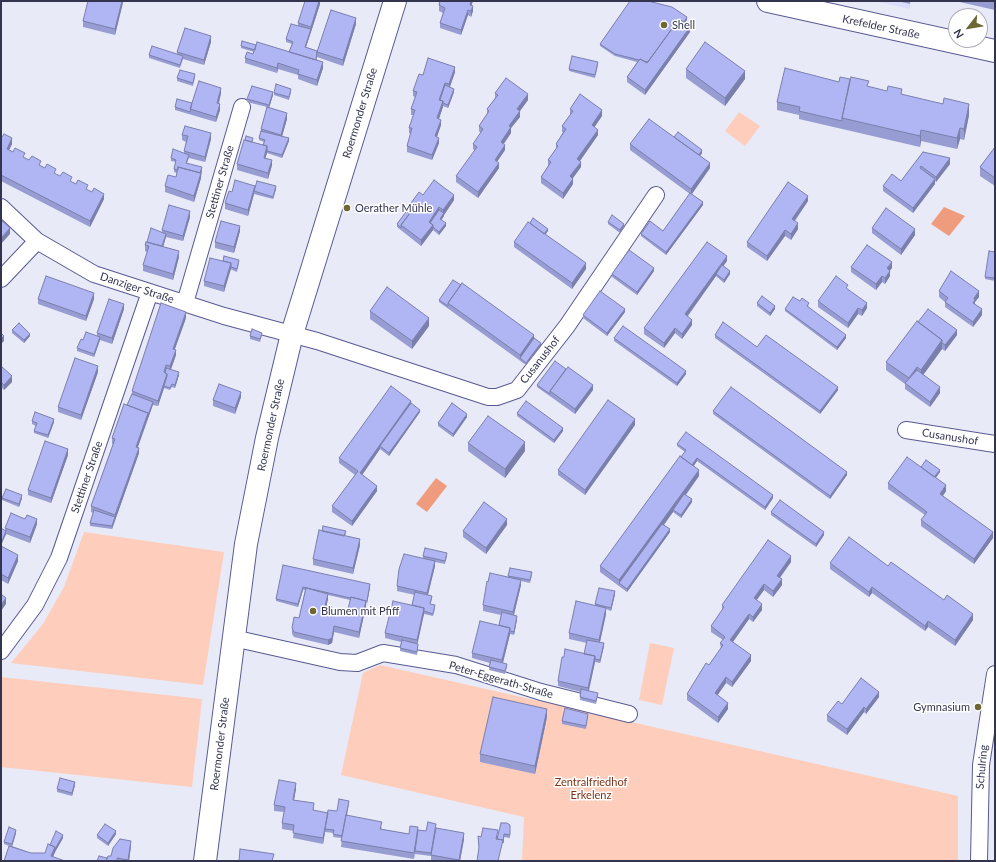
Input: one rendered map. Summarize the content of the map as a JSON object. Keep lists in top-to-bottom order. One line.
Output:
{"streets":{"main road":["Krefelder Straße","Roermonder Straße"],"street":["Stettiner Straße","Danziger Straße","Cusanushof","Peter-Eggerath-Straße","Schulring"]},"crossings":[["Roermonder Straße","Danziger Straße"],["Roermonder Straße","Cusanushof"],["Roermonder Straße","Peter-Eggerath-Straße"],["Stettiner Straße","Danziger Straße"],["Danziger Straße","Cusanushof"]],"parks":["Zentralfriedhof Erkelenz"],"places":["Shell","Oerather Mühle","Blumen mit Pfiff","Gymnasium"],"north":"bottom left"}
